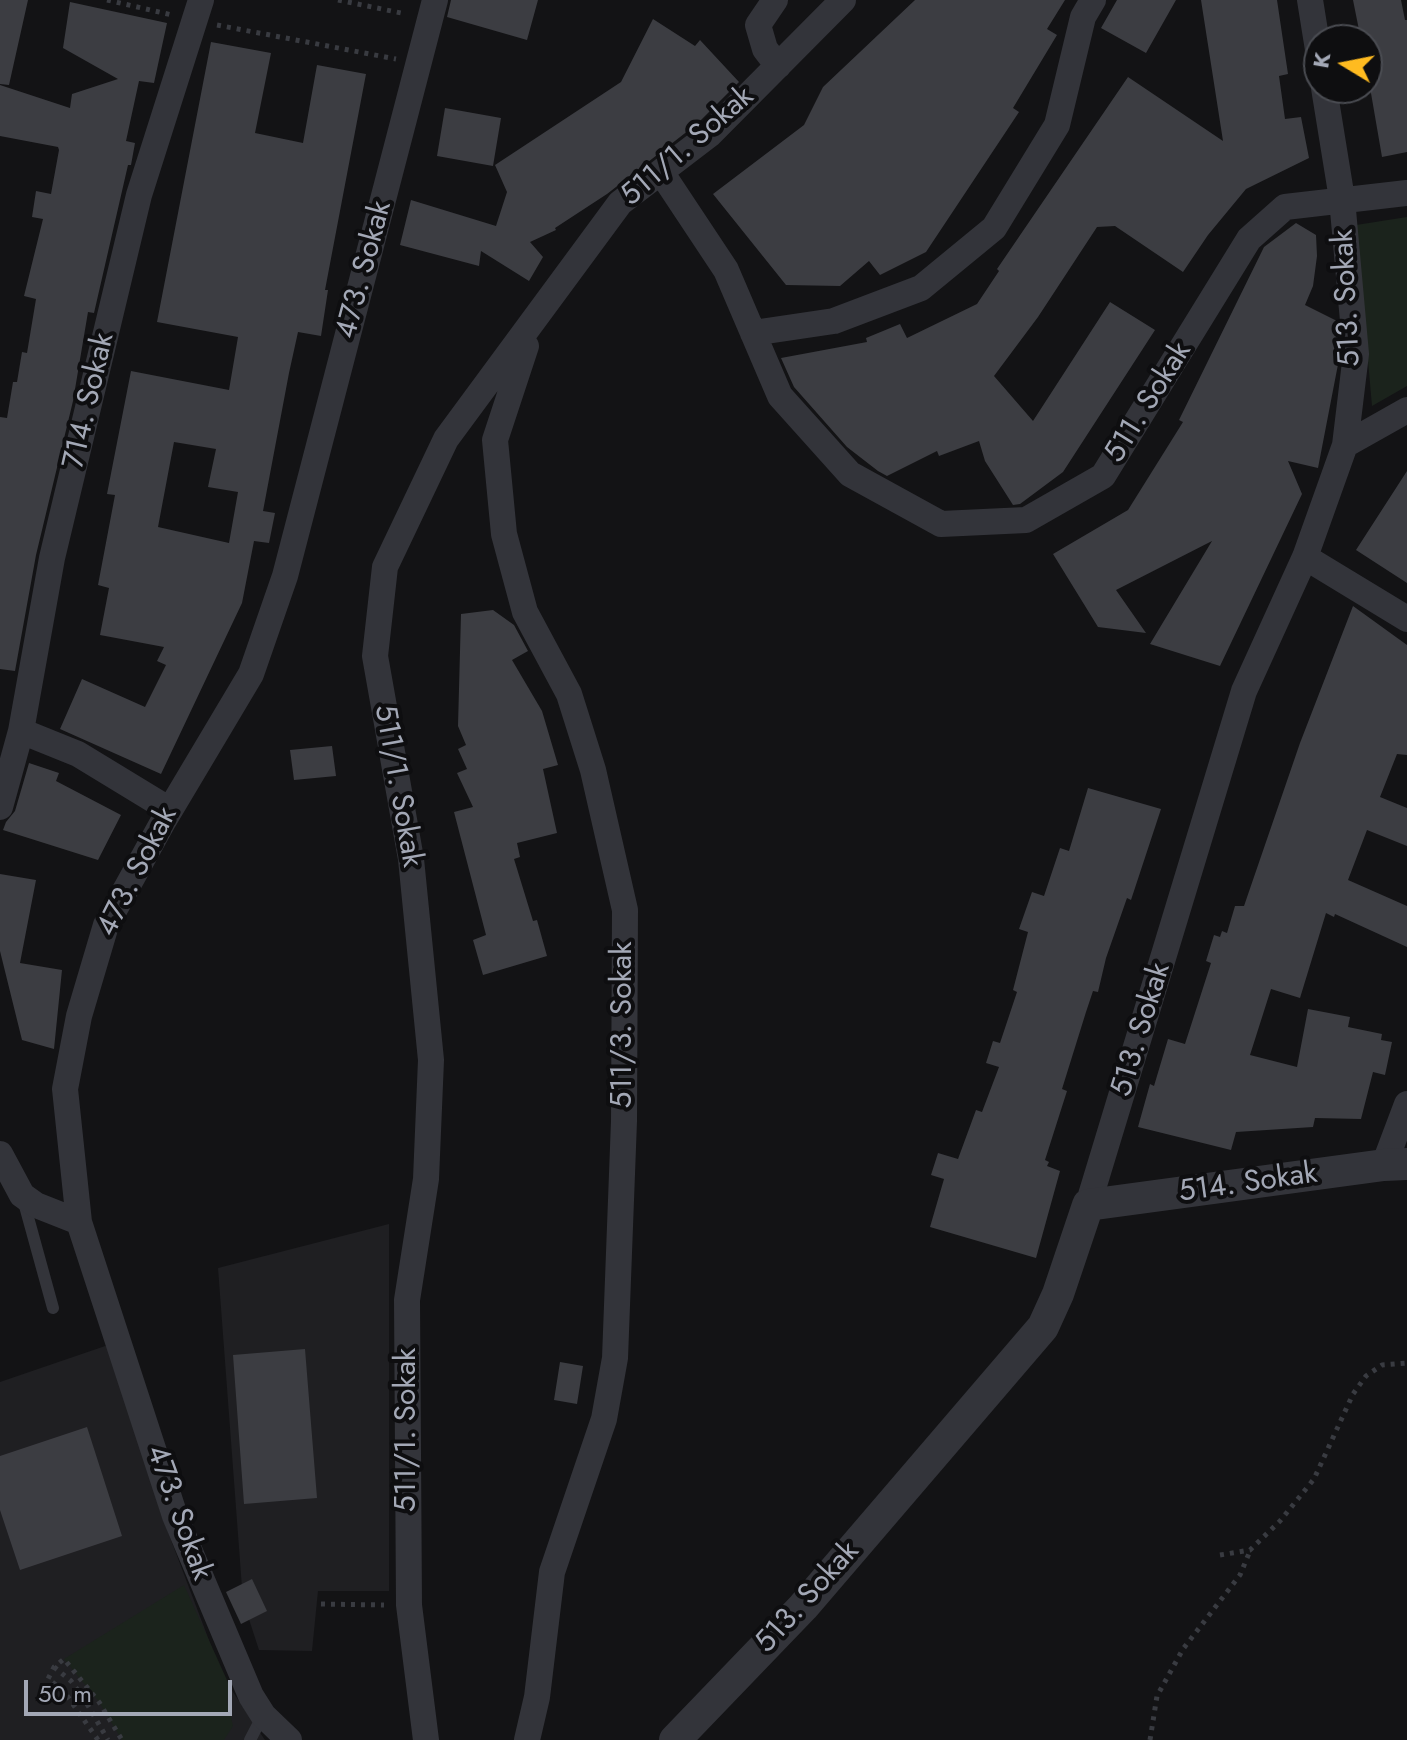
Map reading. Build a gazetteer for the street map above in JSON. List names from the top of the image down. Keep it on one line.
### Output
{"streets":{"street":["511/1. Sokak","473. Sokak","513. Sokak","714. Sokak","511. Sokak","511/3. Sokak","514. Sokak"]},"crossings":[["511/1. Sokak","511. Sokak"],["511/1. Sokak","511/3. Sokak"],["513. Sokak","511. Sokak"],["513. Sokak","514. Sokak"]],"scale_bar":"50 m","north":"left"}
